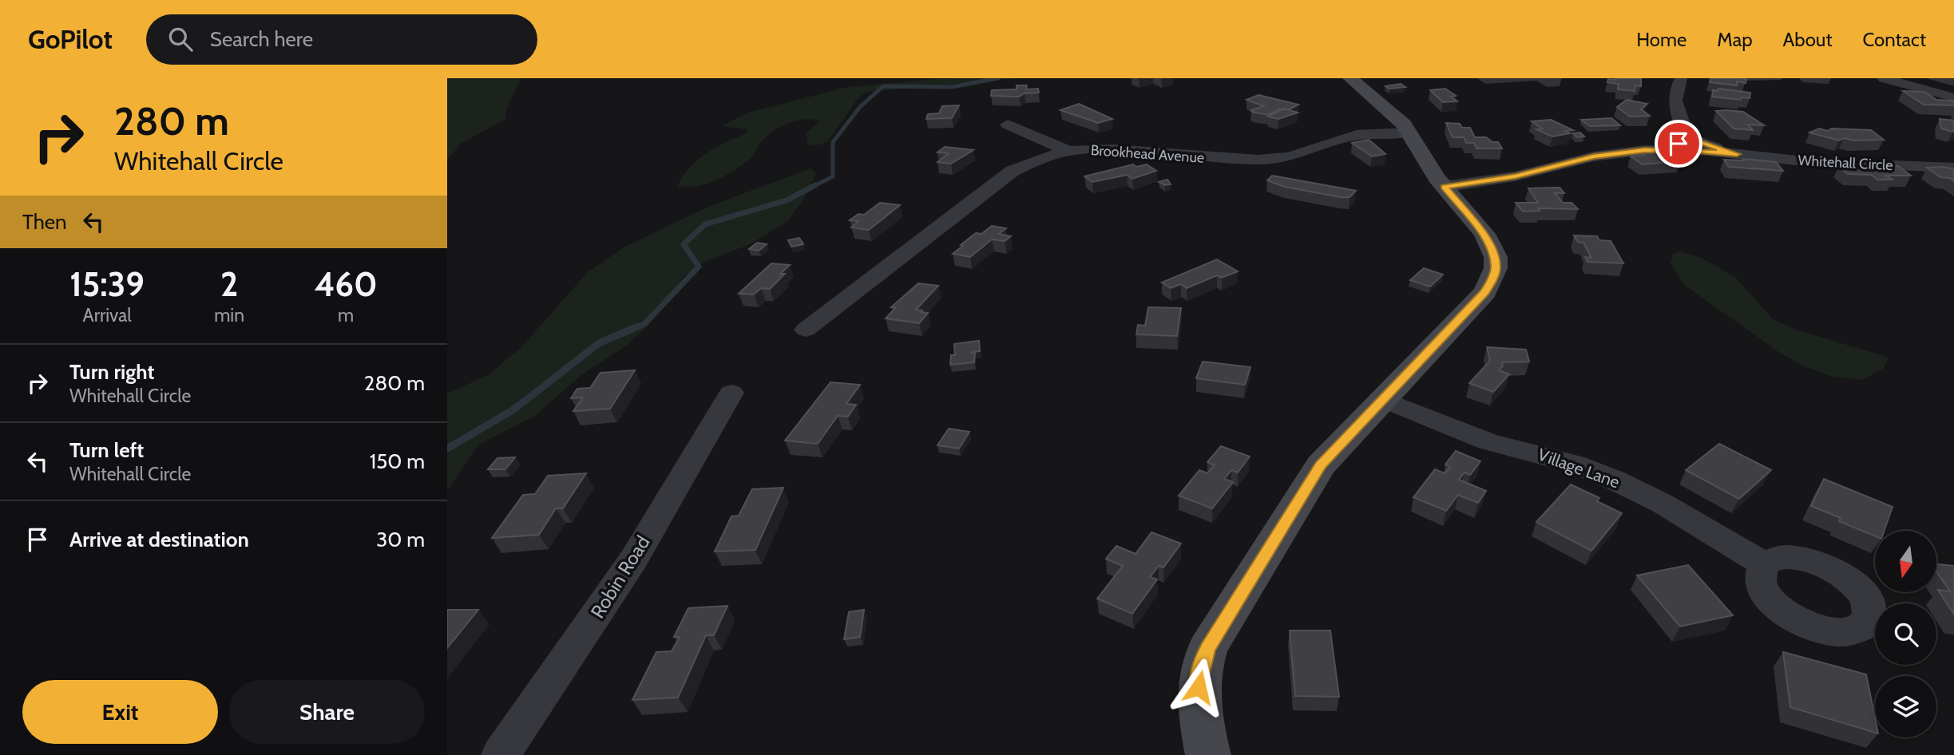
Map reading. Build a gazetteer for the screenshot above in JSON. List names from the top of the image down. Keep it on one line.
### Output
{"streets":{"street":["Brookhead Avenue","Whitehall Circle","Village Lane","Robin Road"]},"north":"bottom","page":{"header":"GoPilot","search":"Search here","nav":["Home","Map","About","Contact"],"turn":["280 m","Whitehall Circle"],"then":"Then","eta":["15:39","Arrival","2","min","460","m"],"list":[{"name":"Turn right","note":"Whitehall Circle","value":"280 m"},{"name":"Turn left","note":"Whitehall Circle","value":"150 m"},{"name":"Arrive at destination","value":"30 m"}],"buttons":["Exit","Share"]}}
